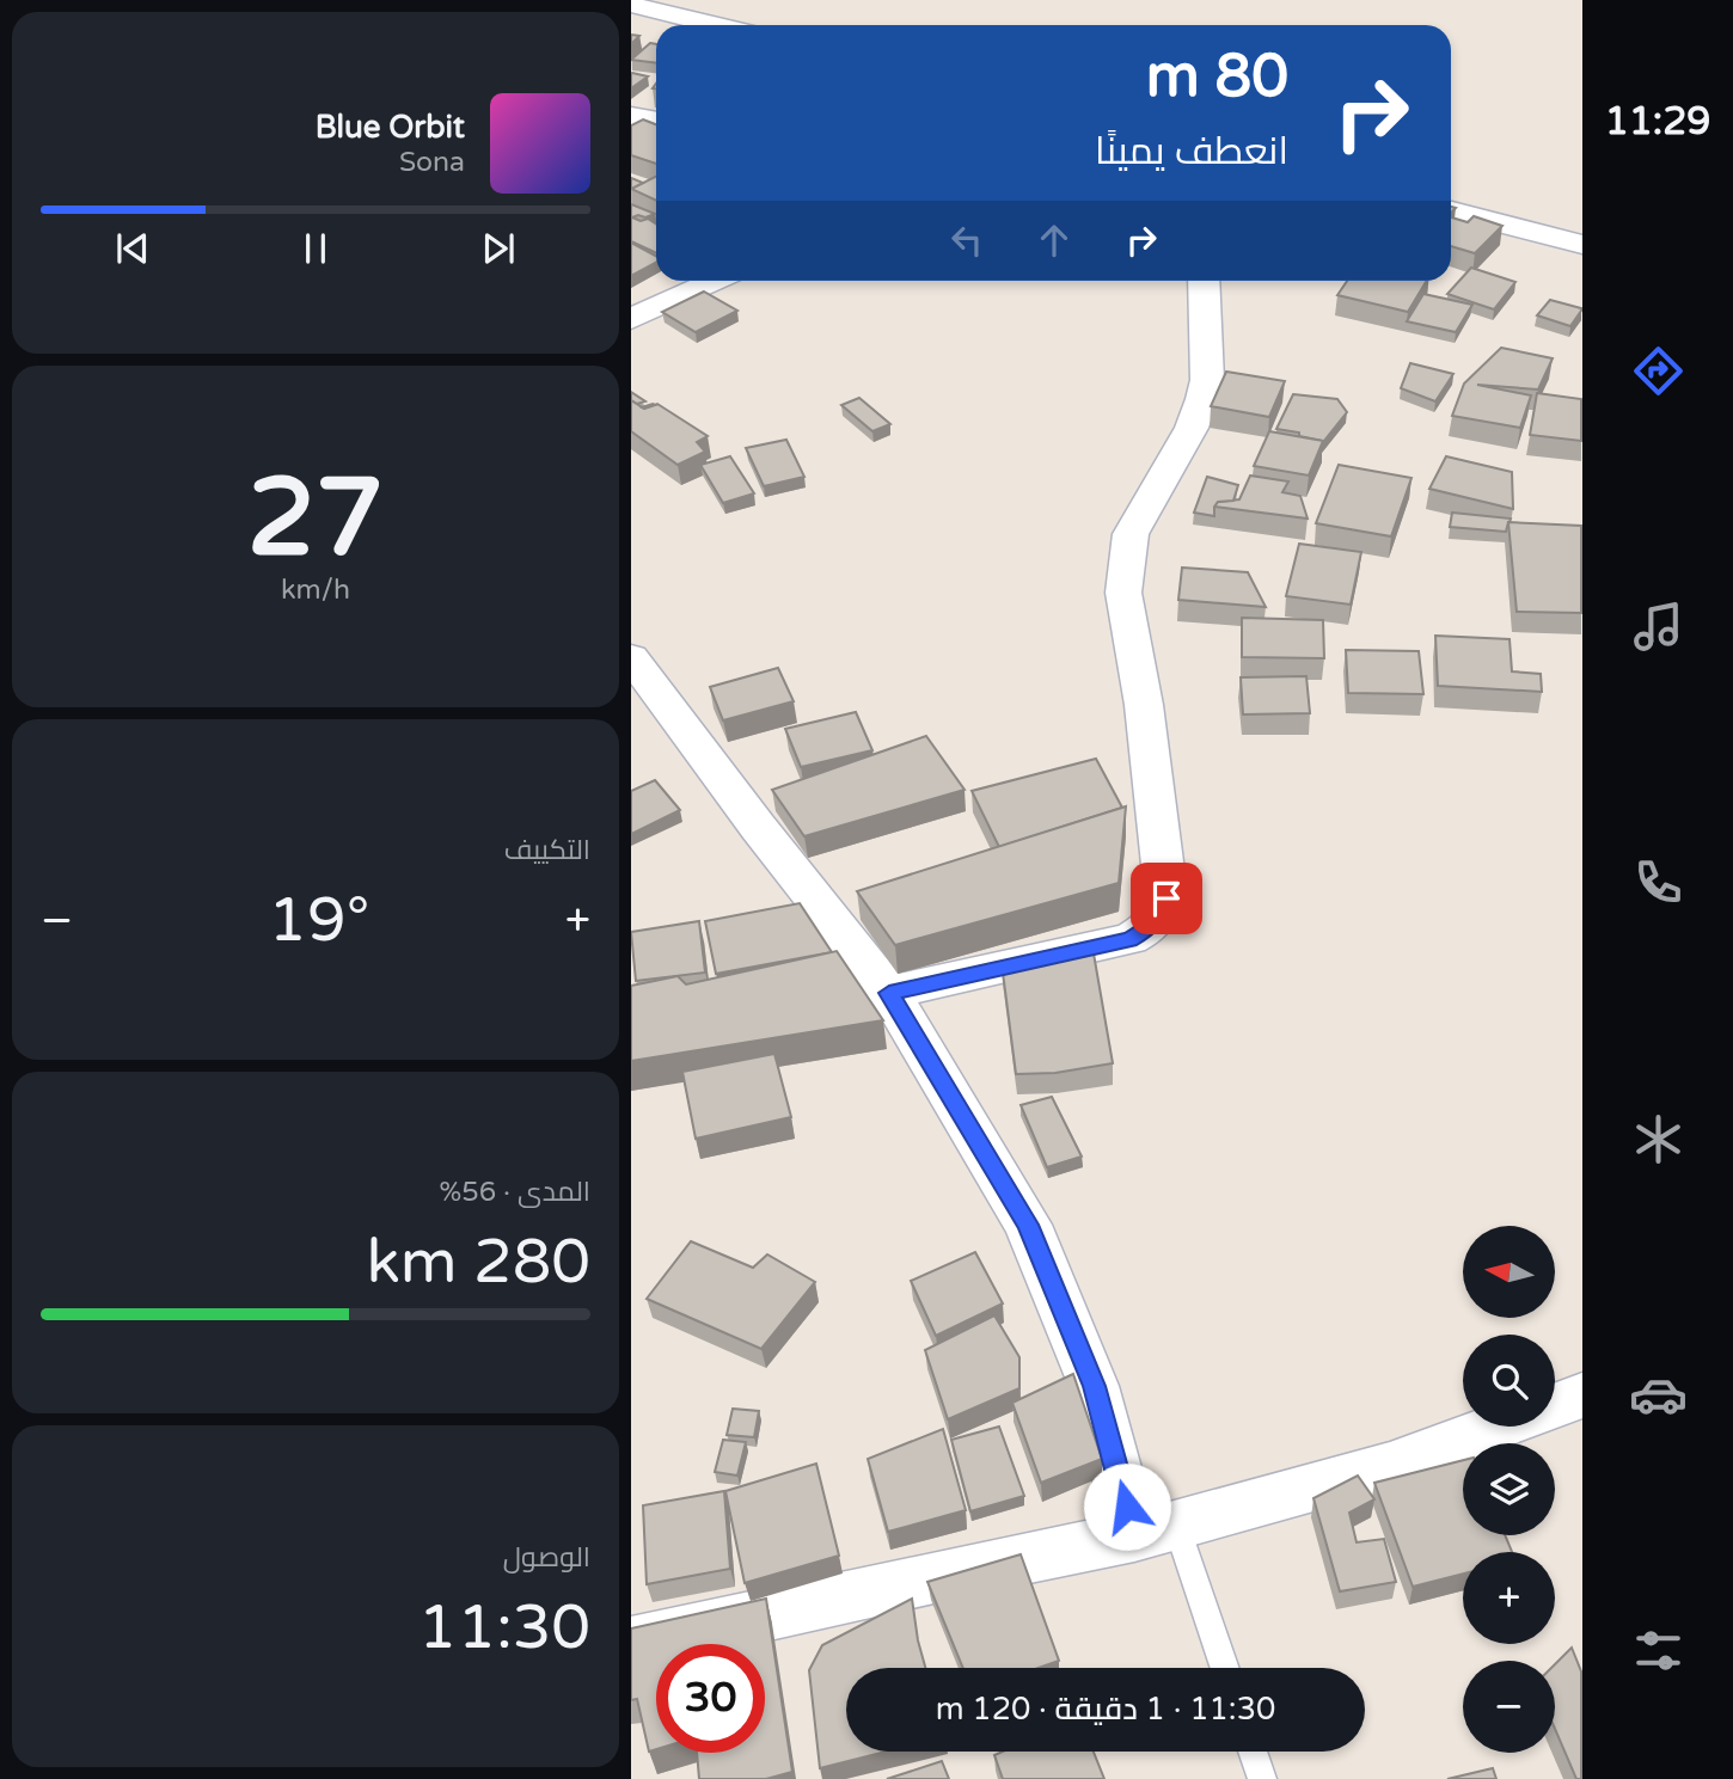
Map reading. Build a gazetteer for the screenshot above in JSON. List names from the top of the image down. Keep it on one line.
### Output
{"north":"left","page":{"tabs":"11:29","turn":["80 m","انعطف يمينًا"],"song":["Blue Orbit","Sona"],"tile":[["27","km/h"],"التكييف",["المدى · 56%","280 km"],["الوصول","11:30"]],"heat":["−","19°","+"],"map_buttons":["+","−"],"limit":"30","trip":"11:30 · 1 دقيقة · 120 m"}}
